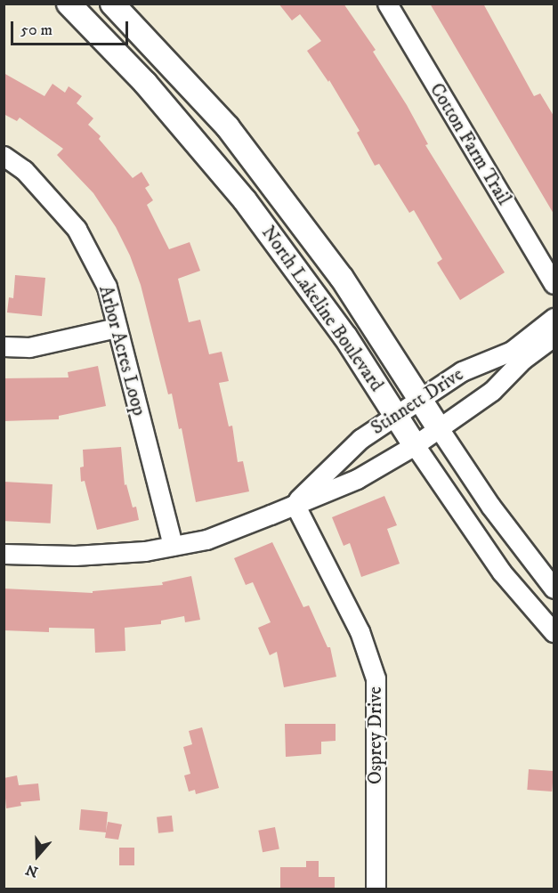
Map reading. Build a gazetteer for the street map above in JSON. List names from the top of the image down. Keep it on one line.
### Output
{"streets":{"main road":["North Lakeline Boulevard"],"street":["Cotton Farm Trail","Arbor Acres Loop","Stinnett Drive","Osprey Drive"]},"crossings":[["North Lakeline Boulevard","Stinnett Drive"],["Arbor Acres Loop","Stinnett Drive"],["Stinnett Drive","Osprey Drive"]],"scale_bar":"50 m","north":"bottom"}
